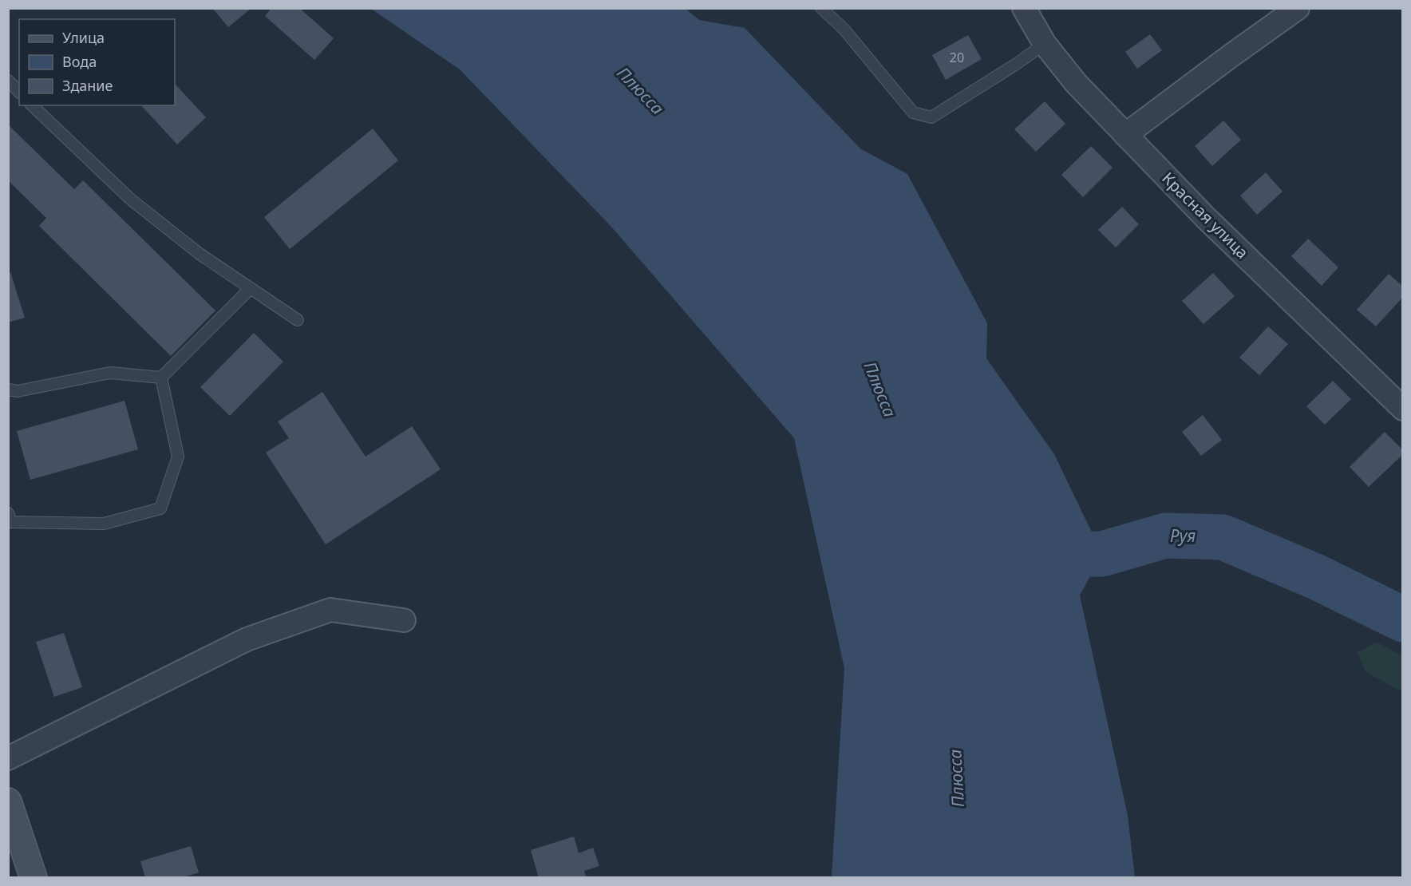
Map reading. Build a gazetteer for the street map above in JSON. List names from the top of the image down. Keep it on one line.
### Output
{"streets":{"street":["Красная улица"]},"water":["Плюсса","Руя"],"house_numbers":["20"],"legend":["Улица","Вода","Здание"]}
